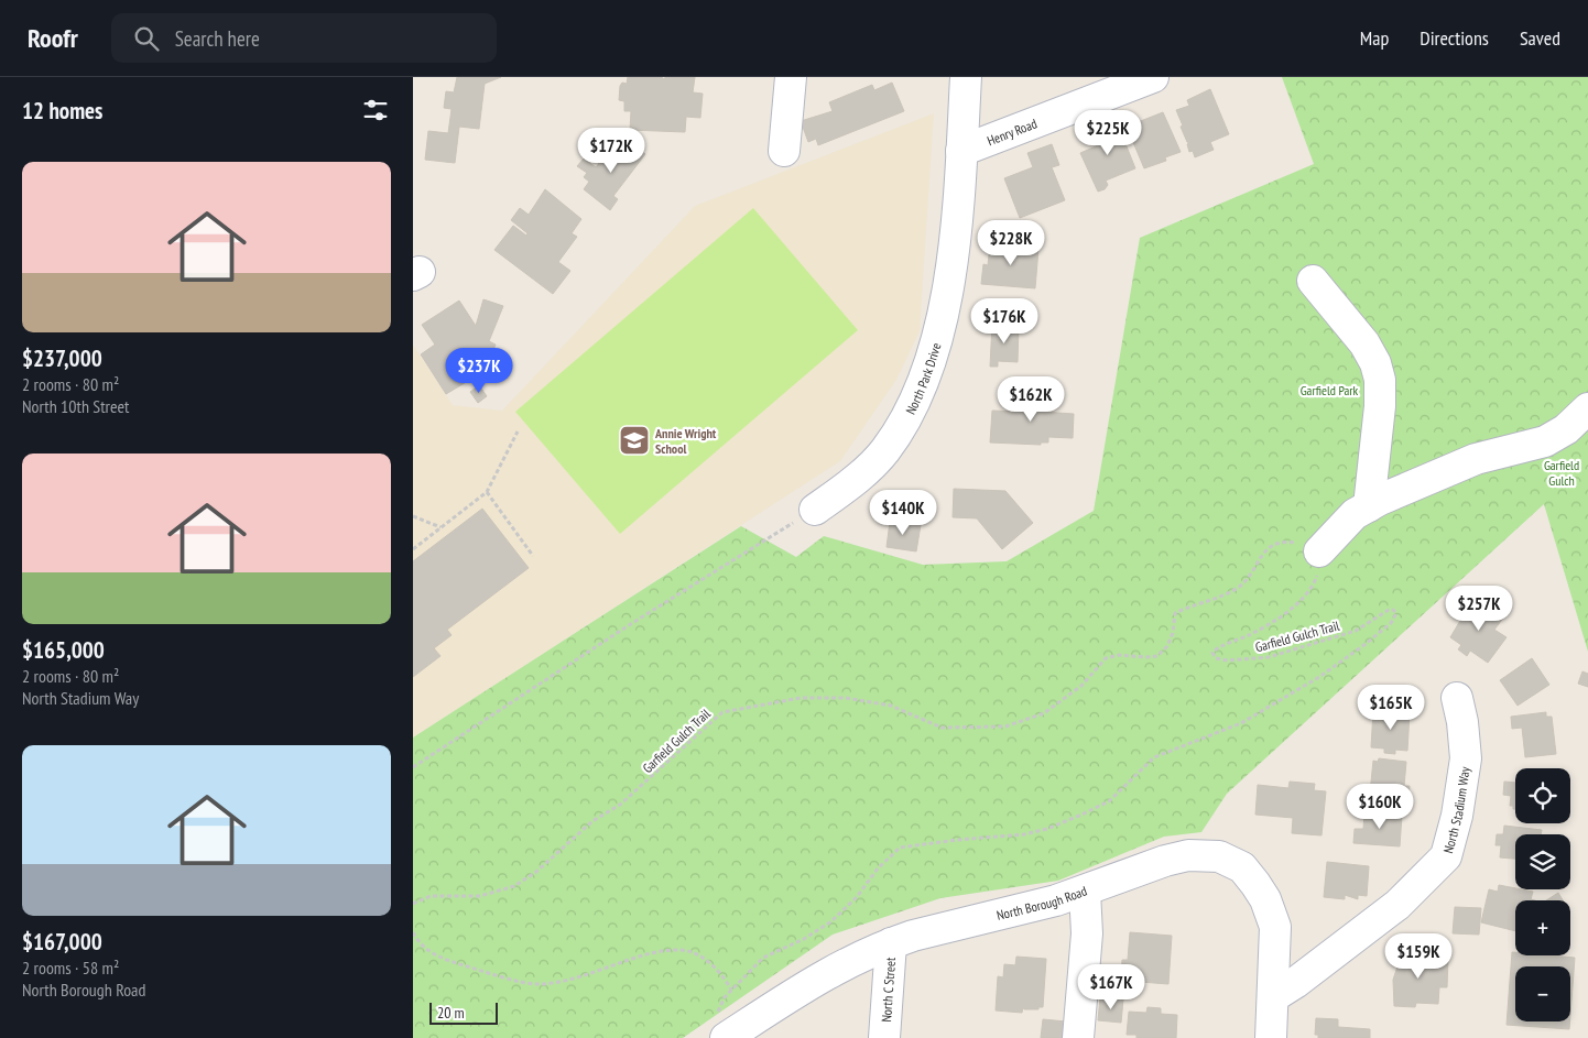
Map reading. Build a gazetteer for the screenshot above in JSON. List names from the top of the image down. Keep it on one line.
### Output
{"streets":{"street":["Henry Road","North Park Drive","North Stadium Way","North Borough Road","North C Street"],"path":["Garfield Gulch Trail"]},"crossings":[["Henry Road","North Park Drive"],["North Stadium Way","North Borough Road"],["North Borough Road","North C Street"]],"parks":["Garfield Park","Garfield Gulch"],"places":{"school or university":["Annie Wright School"]},"scale_bar":"20 m","page":{"header":"Roofr","search":"Search here","nav":["Map","Directions","Saved"],"heading":"12 homes","price":["$225K","$172K","$228K","$176K","$237K","$162K","$140K","$257K","$165K","$160K","$159K","$167K"],"list":[{"name":"$237,000","note":"2 rooms · 80 m² · North 10th Street"},{"name":"$165,000","note":"2 rooms · 80 m² · North Stadium Way"},{"name":"$167,000","note":"2 rooms · 58 m² · North Borough Road"}],"map_buttons":["+","−"],"scale":"20 m"}}
